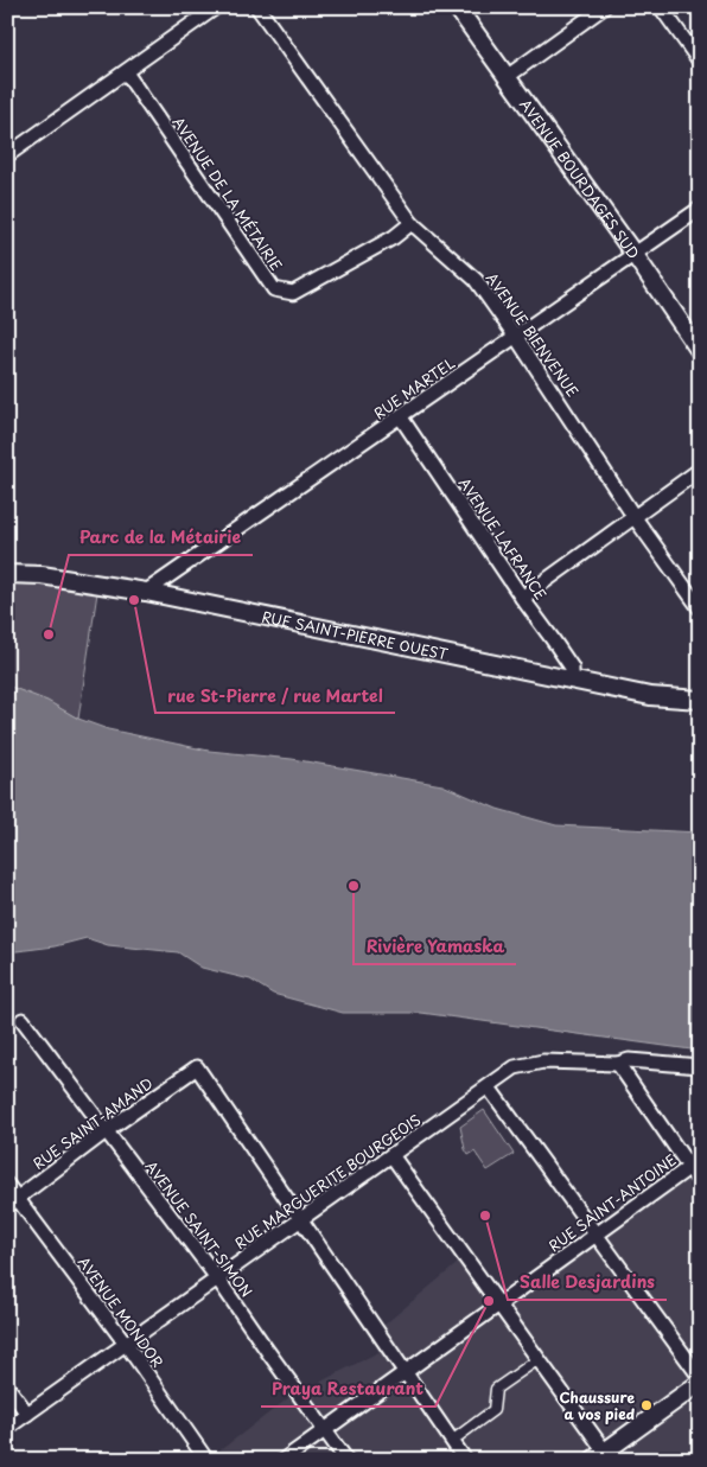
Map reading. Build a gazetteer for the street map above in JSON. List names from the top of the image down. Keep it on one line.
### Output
{"streets":{"street":["AVENUE BOURDAGES SUD","AVENUE DE LA MÉTAIRIE","AVENUE BIENVENUE","RUE MARTEL","AVENUE LAFRANCE","RUE SAINT-PIERRE OUEST","RUE SAINT-AMAND","RUE MARGUERITE BOURGEOIS","RUE SAINT-ANTOINE","AVENUE SAINT-SIMON","AVENUE MONDOR"]},"crossings":[["AVENUE BOURDAGES SUD","RUE MARTEL"],["AVENUE DE LA MÉTAIRIE","AVENUE BIENVENUE"],["AVENUE BIENVENUE","RUE MARTEL"],["RUE MARTEL","AVENUE LAFRANCE"],["RUE MARTEL","RUE SAINT-PIERRE OUEST"],["AVENUE LAFRANCE","RUE SAINT-PIERRE OUEST"],["RUE SAINT-AMAND","RUE MARGUERITE BOURGEOIS"],["RUE SAINT-AMAND","AVENUE SAINT-SIMON"],["RUE SAINT-AMAND","AVENUE MONDOR"],["RUE MARGUERITE BOURGEOIS","AVENUE SAINT-SIMON"],["RUE MARGUERITE BOURGEOIS","AVENUE MONDOR"],["RUE SAINT-ANTOINE","AVENUE SAINT-SIMON"]],"places":["rue St-Pierre / rue Martel","Parc de la Métairie","Rivière Yamaska","Salle Desjardins","Praya Restaurant","Chaussure a vos pied"]}
